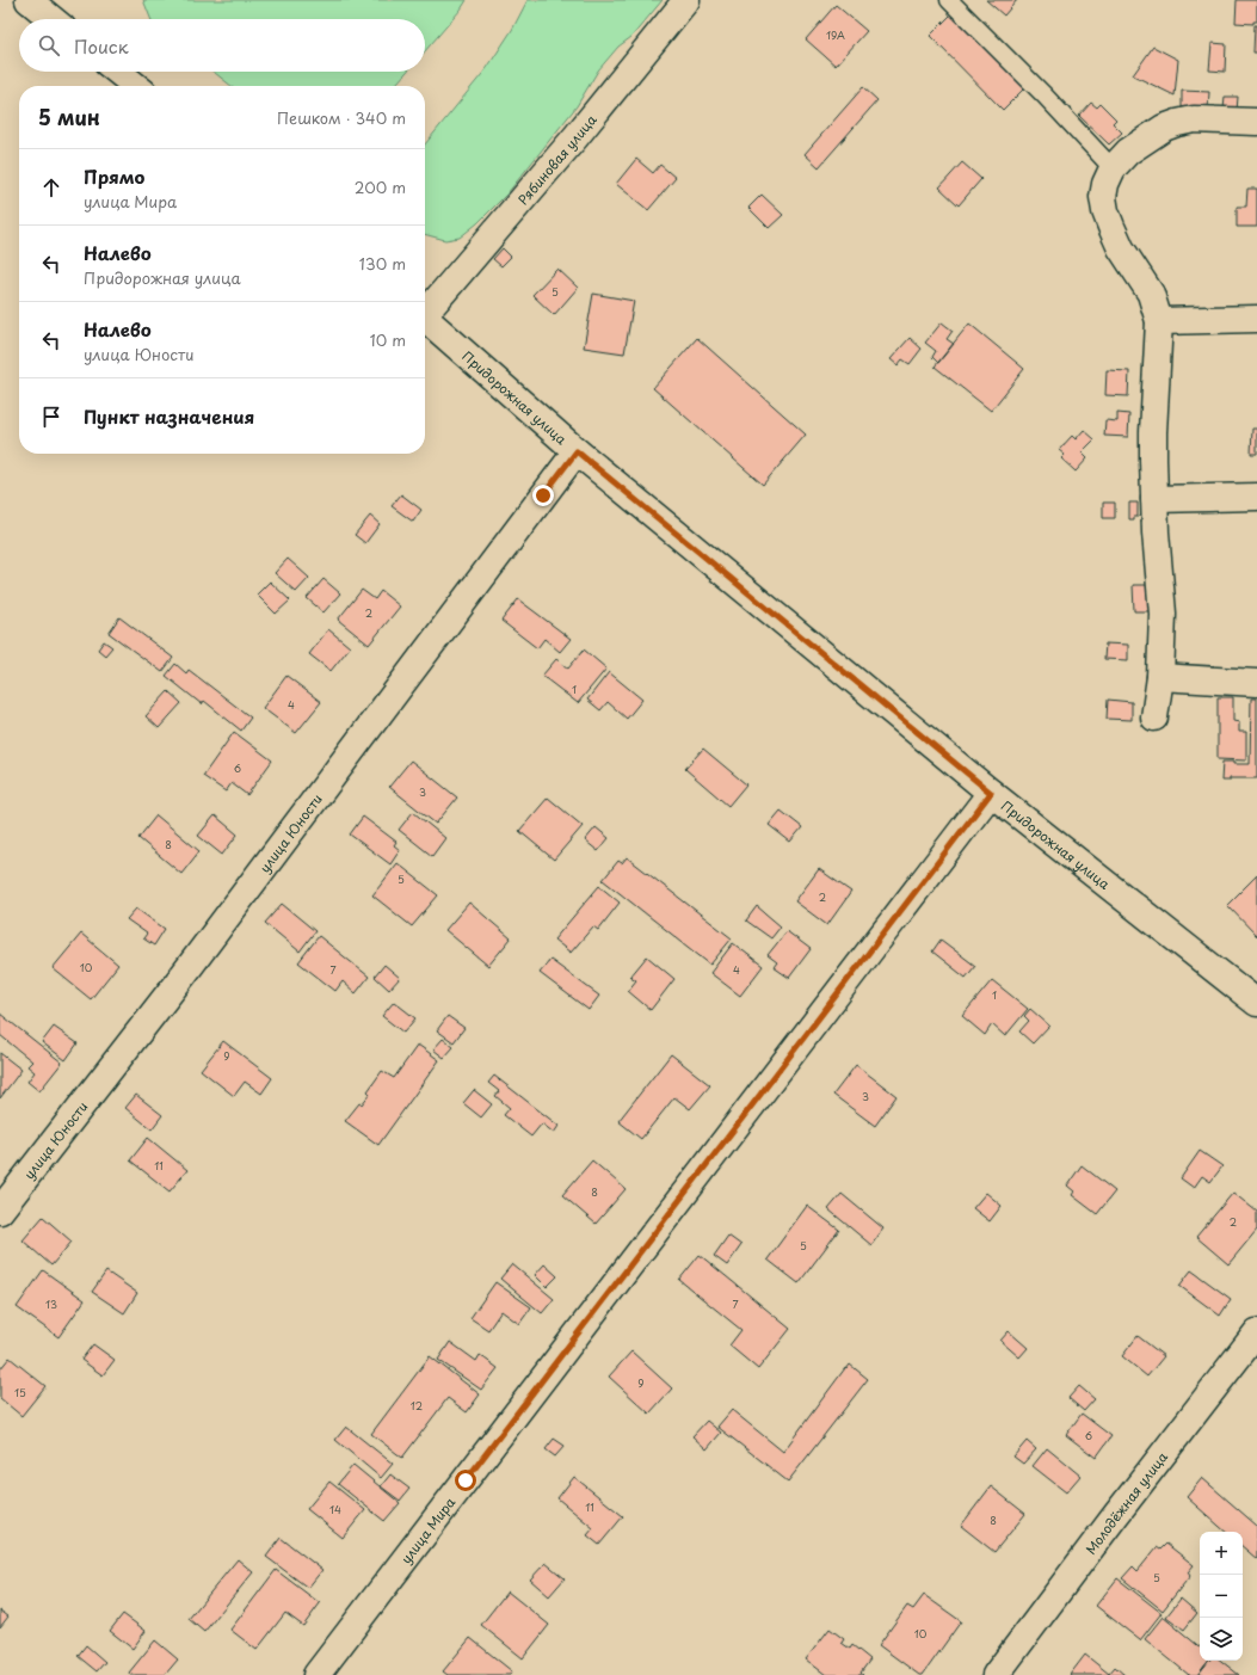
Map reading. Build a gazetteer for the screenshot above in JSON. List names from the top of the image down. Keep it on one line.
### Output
{"streets":{"street":["Рябиновая улица","Придорожная улица","улица Юности","Молодёжная улица","улица Мира"]},"crossings":[["Придорожная улица","улица Юности"],["Придорожная улица","улица Мира"]],"house_numbers":["19А","5","2","1","4","6","3","8","5","2","10","7","4","1","9","3","11","8","2","5","13","7","9","15","12","6","11","14","8","5","10"],"page":{"search":"Поиск","heading":["5 мин","Пешком · 340 m"],"list":[["Прямо","улица Мира","200 m"],["Налево","Придорожная улица","130 m"],["Налево","улица Юности","10 m"],"Пункт назначения"],"map_buttons":["+","−"]}}
